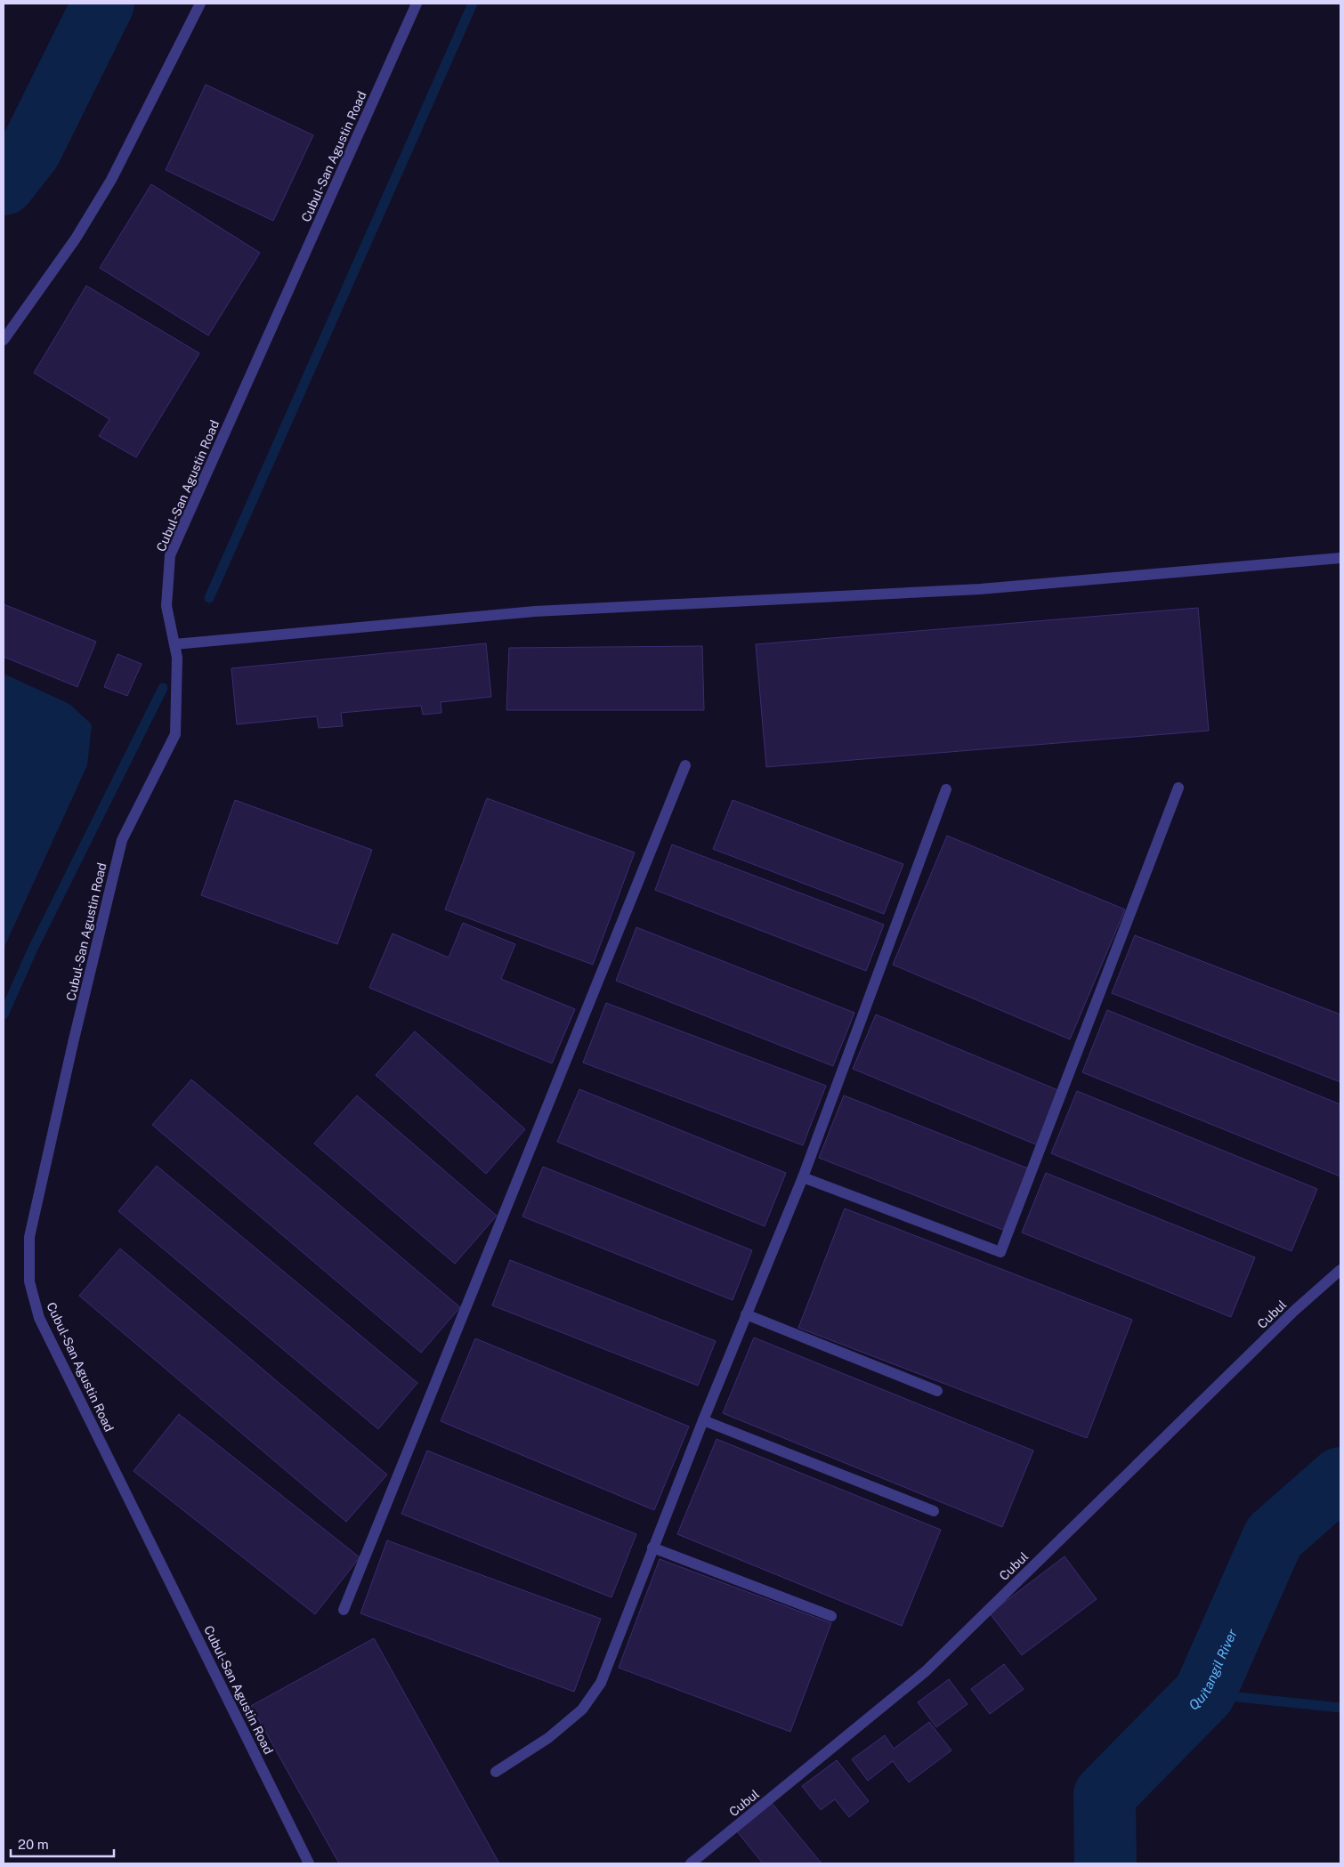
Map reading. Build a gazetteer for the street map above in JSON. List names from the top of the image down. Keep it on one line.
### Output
{"streets":{"street":["Cubul-San Agustin Road","Cubul"]},"water":["Quitangil River"],"scale_bar":"20 m"}
